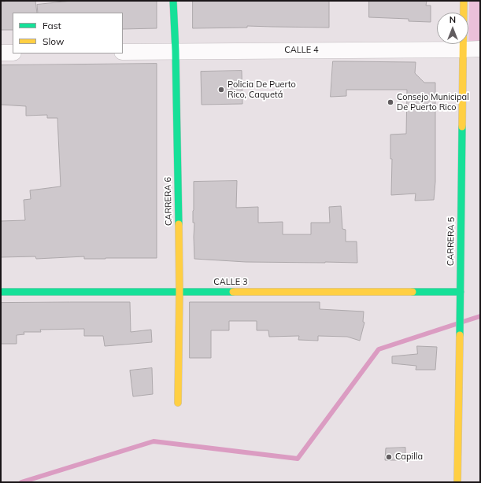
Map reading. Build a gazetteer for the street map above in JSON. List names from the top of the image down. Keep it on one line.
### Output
{"streets":{"street":["CALLE 4","CARRERA 6","CARRERA 5","CALLE 3"]},"crossings":[["CALLE 4","CARRERA 6"],["CALLE 4","CARRERA 5"],["CARRERA 6","CALLE 3"],["CARRERA 5","CALLE 3"]],"places":["Policia De Puerto Rico, Caquetá","Consejo Municipal De Puerto Rico","Capilla"],"legend":["Fast","Slow"],"north":"top"}
